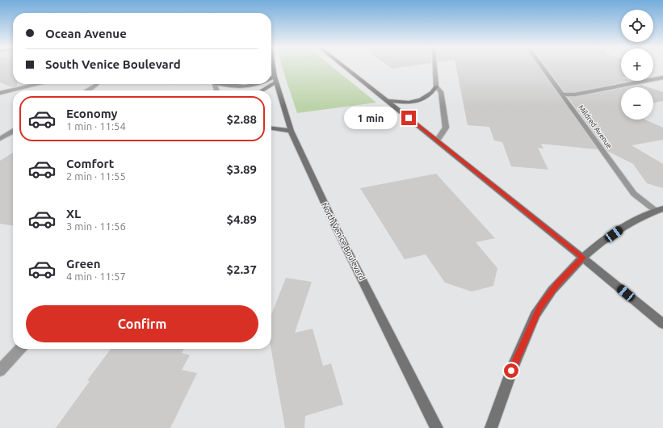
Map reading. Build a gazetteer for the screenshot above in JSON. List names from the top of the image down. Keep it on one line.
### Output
{"streets":{"main road":["North Venice Boulevard"],"street":["Mildred Avenue"]},"page":{"map_buttons":["+","−"],"banner":["Ocean Avenue","South Venice Boulevard"],"list":[{"name":"Economy","note":"1 min · 11:54","value":"$2.88"},{"name":"Comfort","note":"2 min · 11:55","value":"$3.89"},{"name":"XL","note":"3 min · 11:56","value":"$4.89"},{"name":"Green","note":"4 min · 11:57","value":"$2.37"}],"bubble":"1 min","buttons":"Confirm"}}
